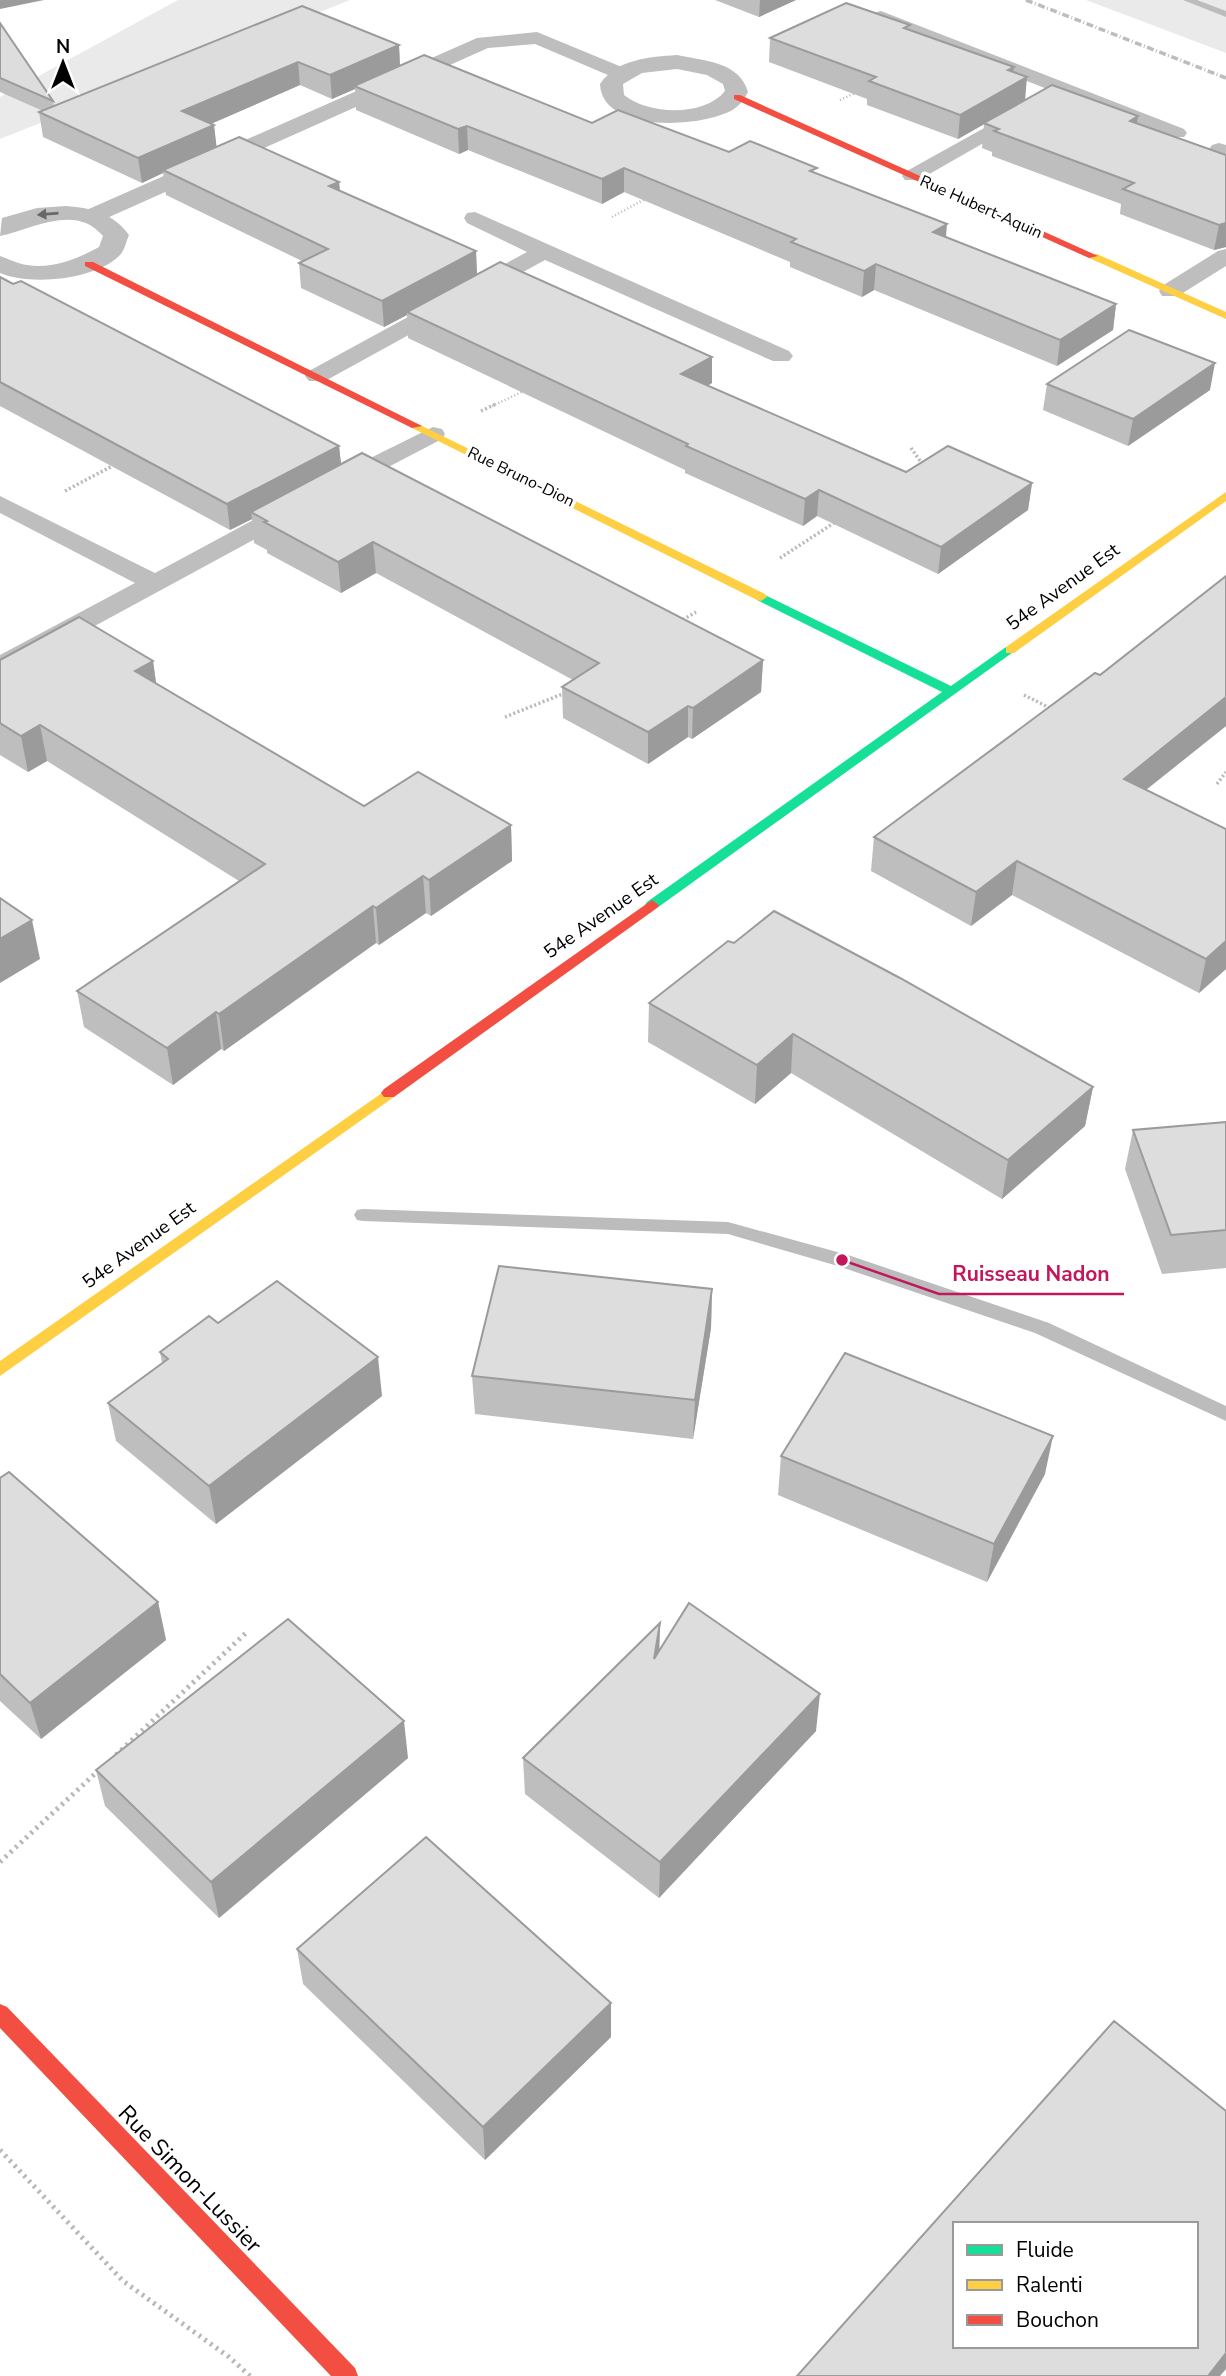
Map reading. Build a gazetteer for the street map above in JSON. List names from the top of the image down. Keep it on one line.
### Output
{"streets":{"street":["Rue Hubert-Aquin","Rue Bruno-Dion","54e Avenue Est","Rue Simon-Lussier"]},"crossings":[["Rue Bruno-Dion","54e Avenue Est"]],"places":["Ruisseau Nadon"],"legend":["Fluide","Ralenti","Bouchon"],"north":"top"}
